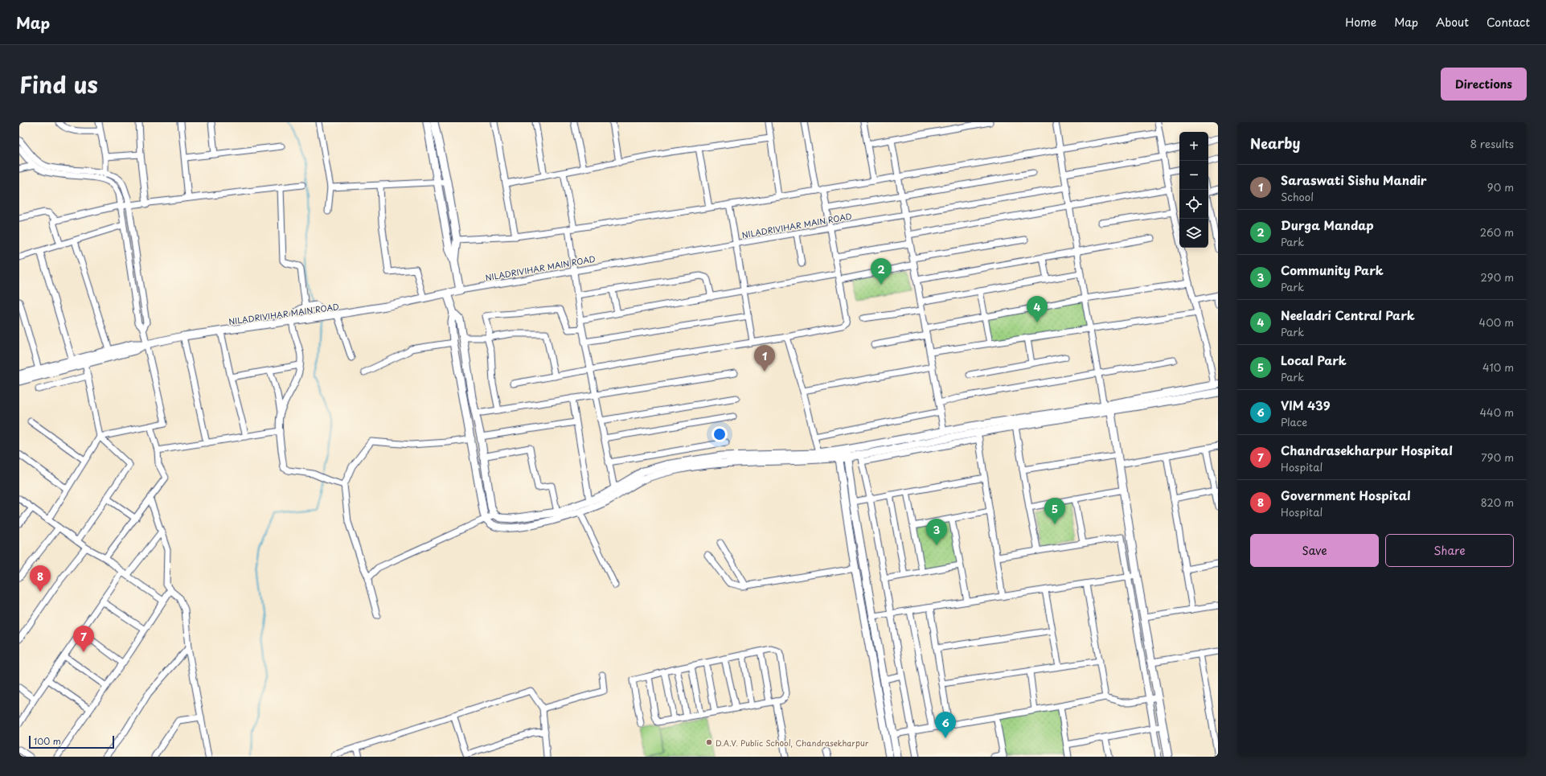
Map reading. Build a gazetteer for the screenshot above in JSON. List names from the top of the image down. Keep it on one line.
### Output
{"streets":{"street":["NILADRIVIHAR MAIN ROAD"]},"places":["D.A.V. Public School, Chandrasekharpur"],"scale_bar":"100 m","page":{"header":"Map","nav":["Home","Map","About","Contact"],"title":"Find us","buttons":["Directions",["Save","Share"]],"heading":["Nearby","8 results"],"map_buttons":["+","−"],"list":[{"mark":"1","name":"Saraswati Sishu Mandir","note":"School","value":"90 m"},{"mark":"2","name":"Durga Mandap","note":"Park","value":"260 m"},{"mark":"3","name":"Community Park","note":"Park","value":"290 m"},{"mark":"4","name":"Neeladri Central Park","note":"Park","value":"400 m"},{"mark":"5","name":"Local Park","note":"Park","value":"410 m"},{"mark":"6","name":"VIM 439","note":"Place","value":"440 m"},{"mark":"7","name":"Chandrasekharpur Hospital","note":"Hospital","value":"790 m"},{"mark":"8","name":"Government Hospital","note":"Hospital","value":"820 m"}],"pins":["2","4","1","5","3","8","7","6"],"scale":"100 m"}}
